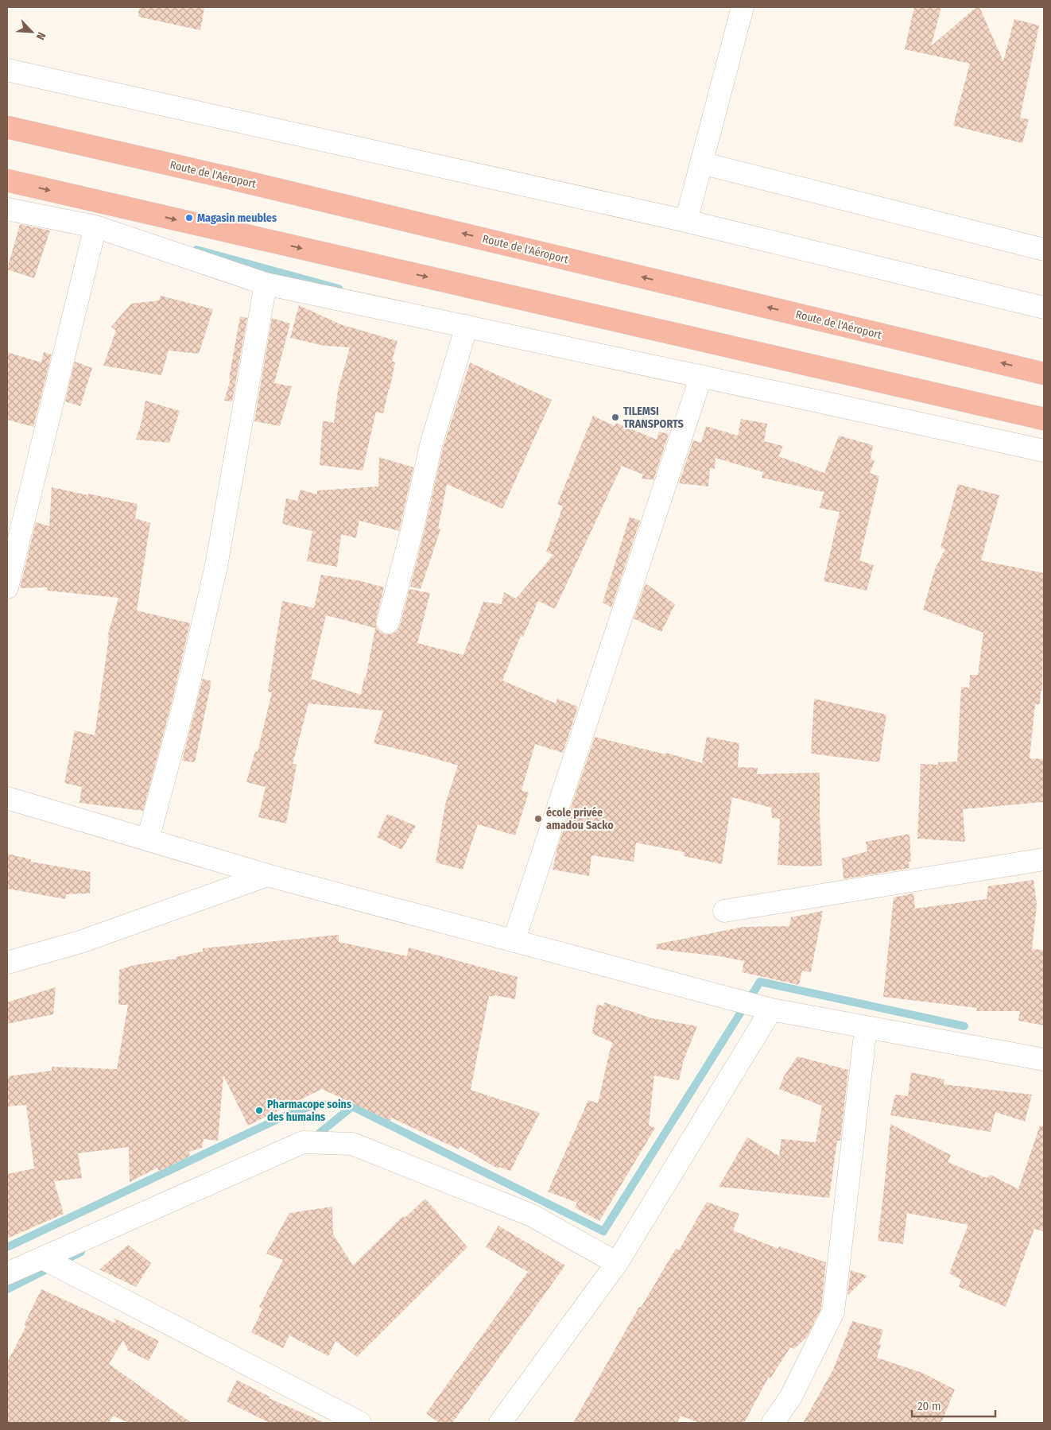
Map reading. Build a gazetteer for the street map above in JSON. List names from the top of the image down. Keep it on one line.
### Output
{"streets":{"highway":["Route de l'Aéroport"]},"places":["Magasin meubles","TILEMSI TRANSPORTS","école privée amadou Sacko","Pharmacope soins des humains"],"scale_bar":"20 m","north":"bottom right"}
